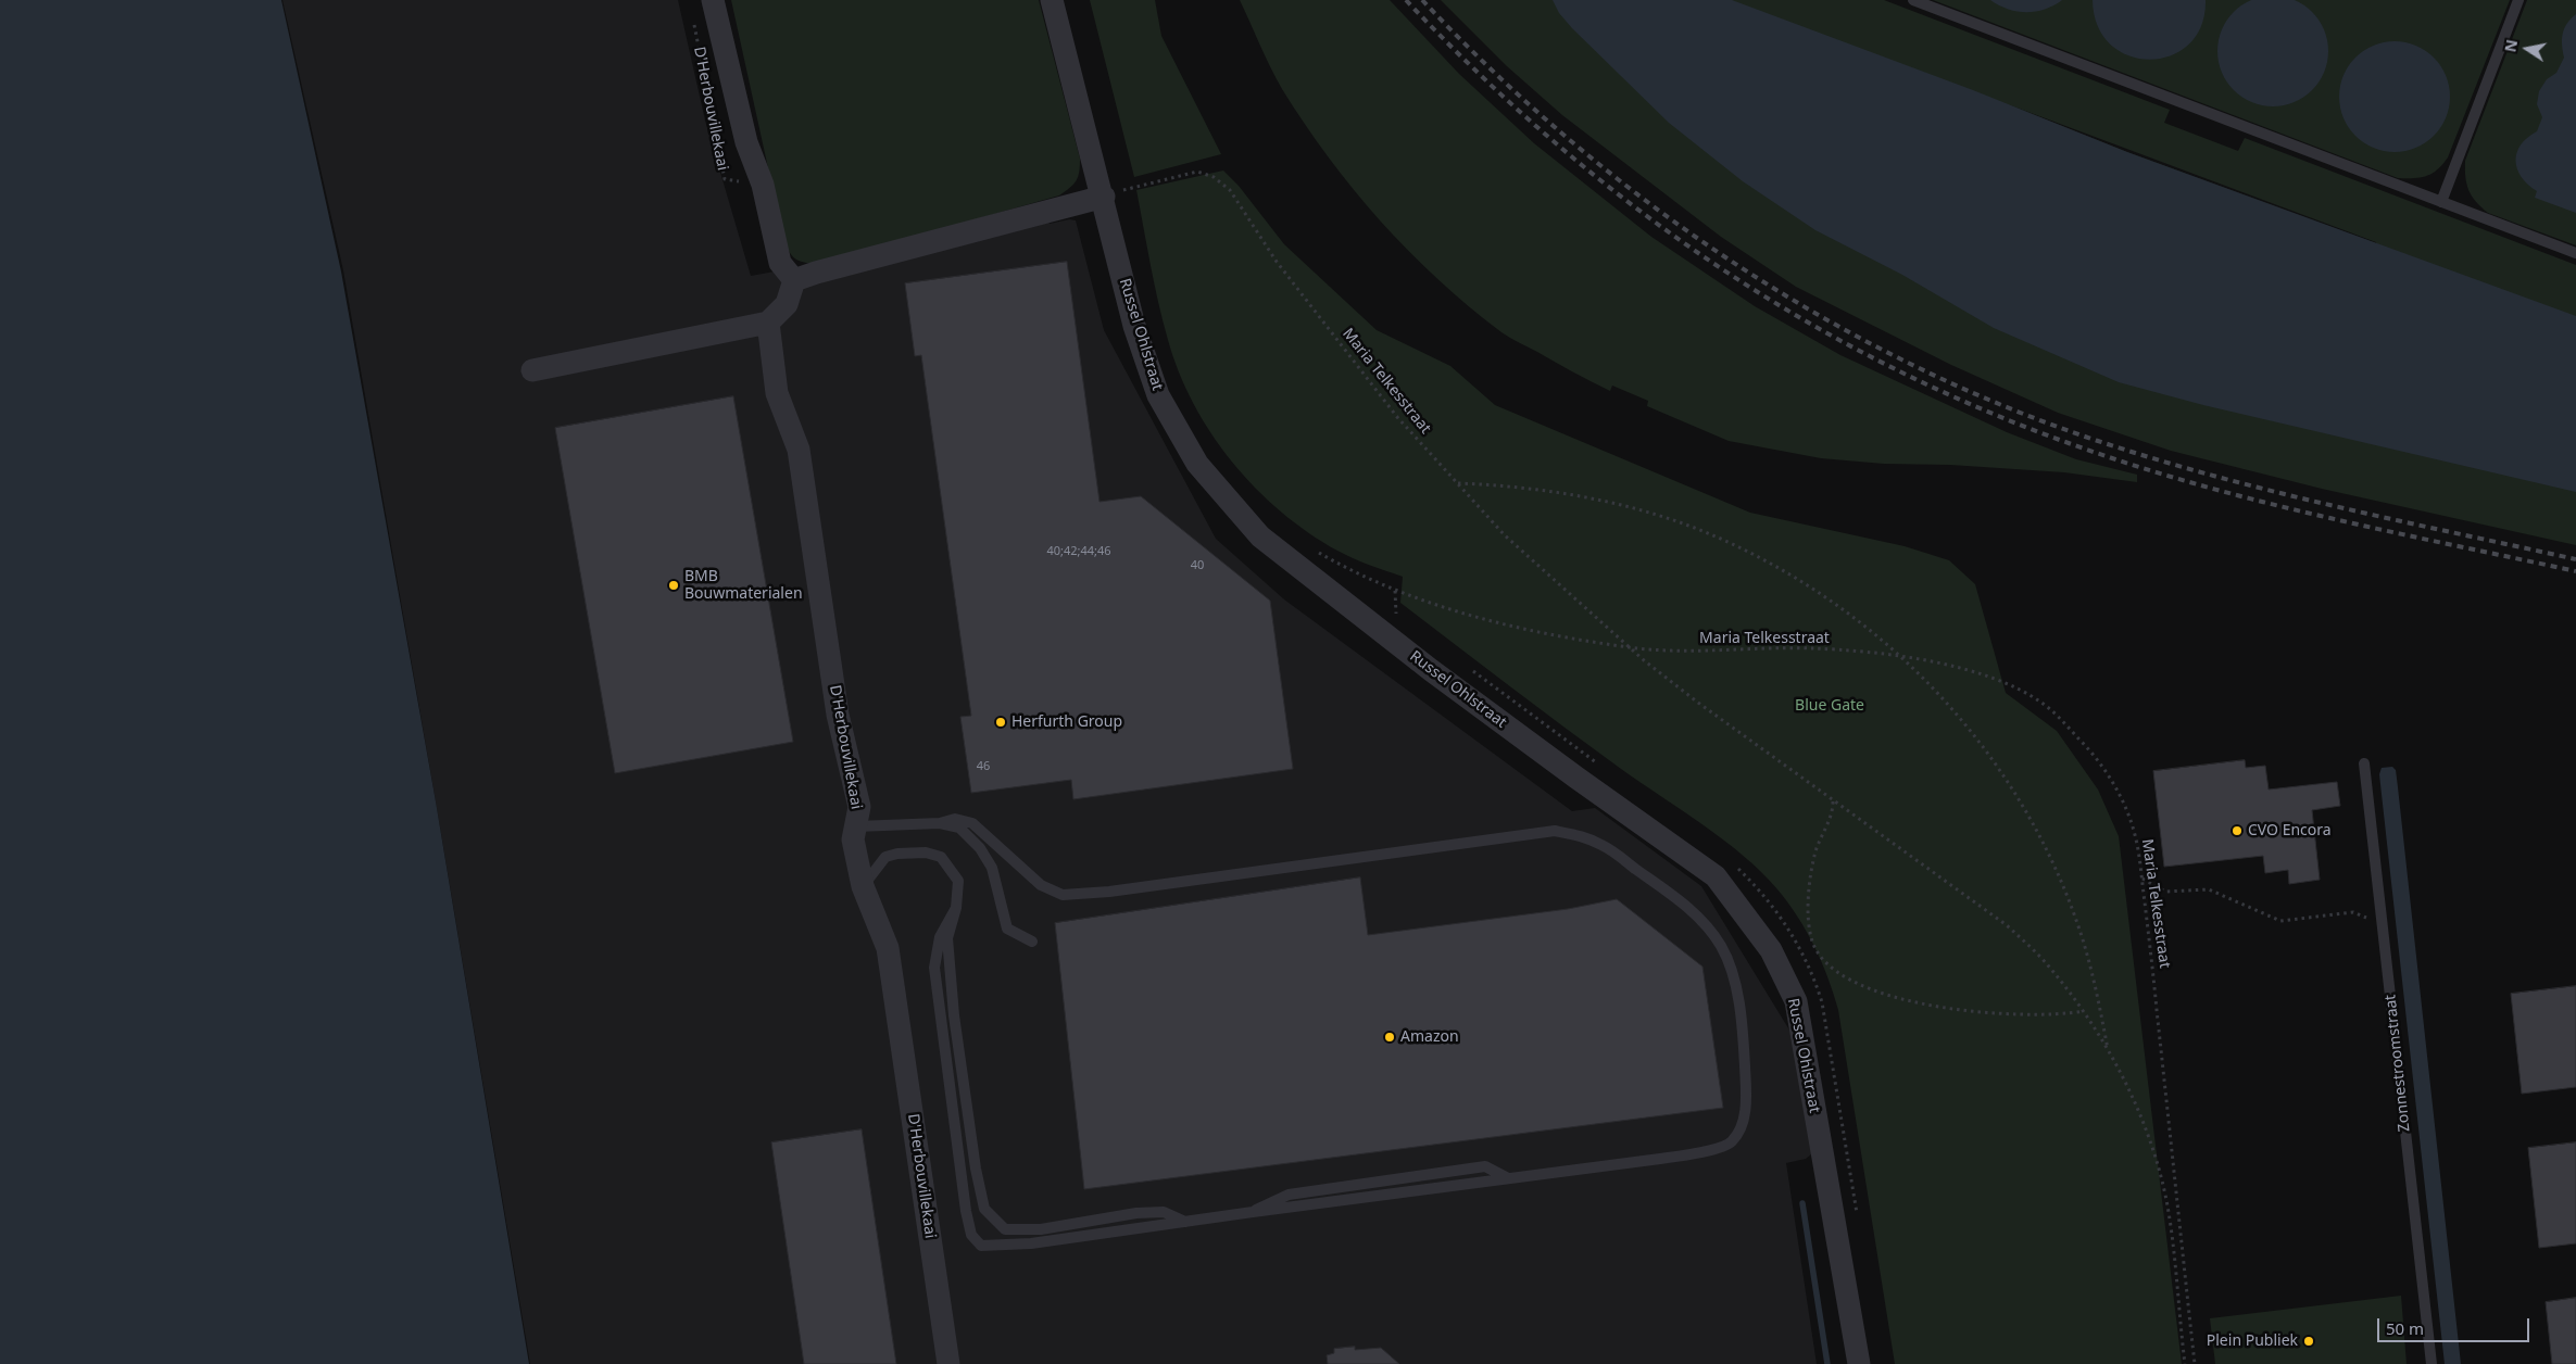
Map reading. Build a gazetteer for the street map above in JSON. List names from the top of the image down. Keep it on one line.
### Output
{"streets":{"street":["D'Herbouvillekaai","Russel Ohlstraat"],"lane":["Zonnestroomstraat"],"path":["Maria Telkesstraat"]},"crossings":[["Russel Ohlstraat","Maria Telkesstraat"]],"parks":["Blue Gate"],"places":["BMB Bouwmaterialen","Herfurth Group","CVO Encora","Amazon","Plein Publiek"],"house_numbers":["40;42;44;46","40","46"],"scale_bar":"50 m","north":"left"}
